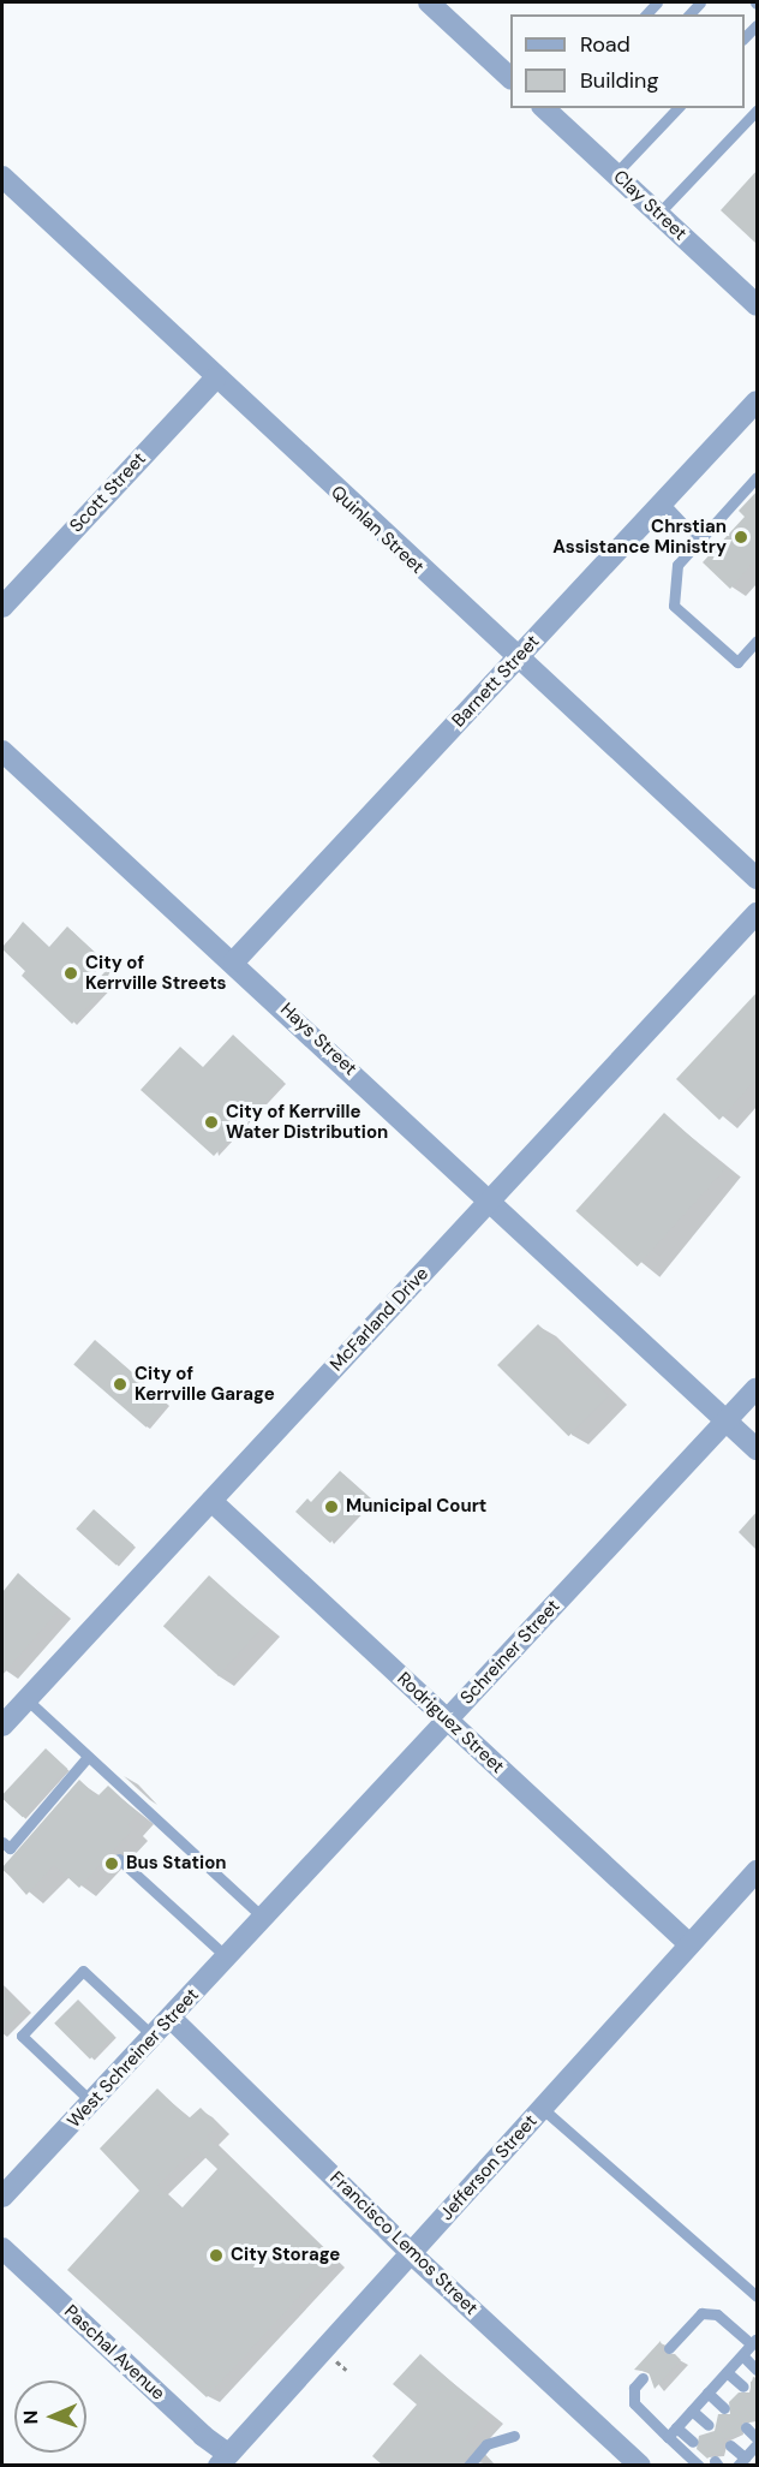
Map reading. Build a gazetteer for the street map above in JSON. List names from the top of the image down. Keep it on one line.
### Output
{"streets":{"street":["Clay Street","Scott Street","Quinlan Street","Barnett Street","Hays Street","McFarland Drive","Schreiner Street","Rodriguez Street","West Schreiner Street","Jefferson Street","Francisco Lemos Street","Paschal Avenue"]},"crossings":[["Scott Street","Quinlan Street"],["Quinlan Street","Barnett Street"],["Barnett Street","Hays Street"],["Hays Street","McFarland Drive"],["Hays Street","Schreiner Street"],["McFarland Drive","Rodriguez Street"],["Schreiner Street","Rodriguez Street"],["Schreiner Street","West Schreiner Street"],["Rodriguez Street","Jefferson Street"],["West Schreiner Street","Francisco Lemos Street"],["Jefferson Street","Francisco Lemos Street"],["Jefferson Street","Paschal Avenue"]],"places":["Chrstian Assistance Ministry","City of Kerrville Streets","City of Kerrville Water Distribution","City of Kerrville Garage","Municipal Court","Bus Station","City Storage"],"legend":["Road","Building"],"north":"left"}
